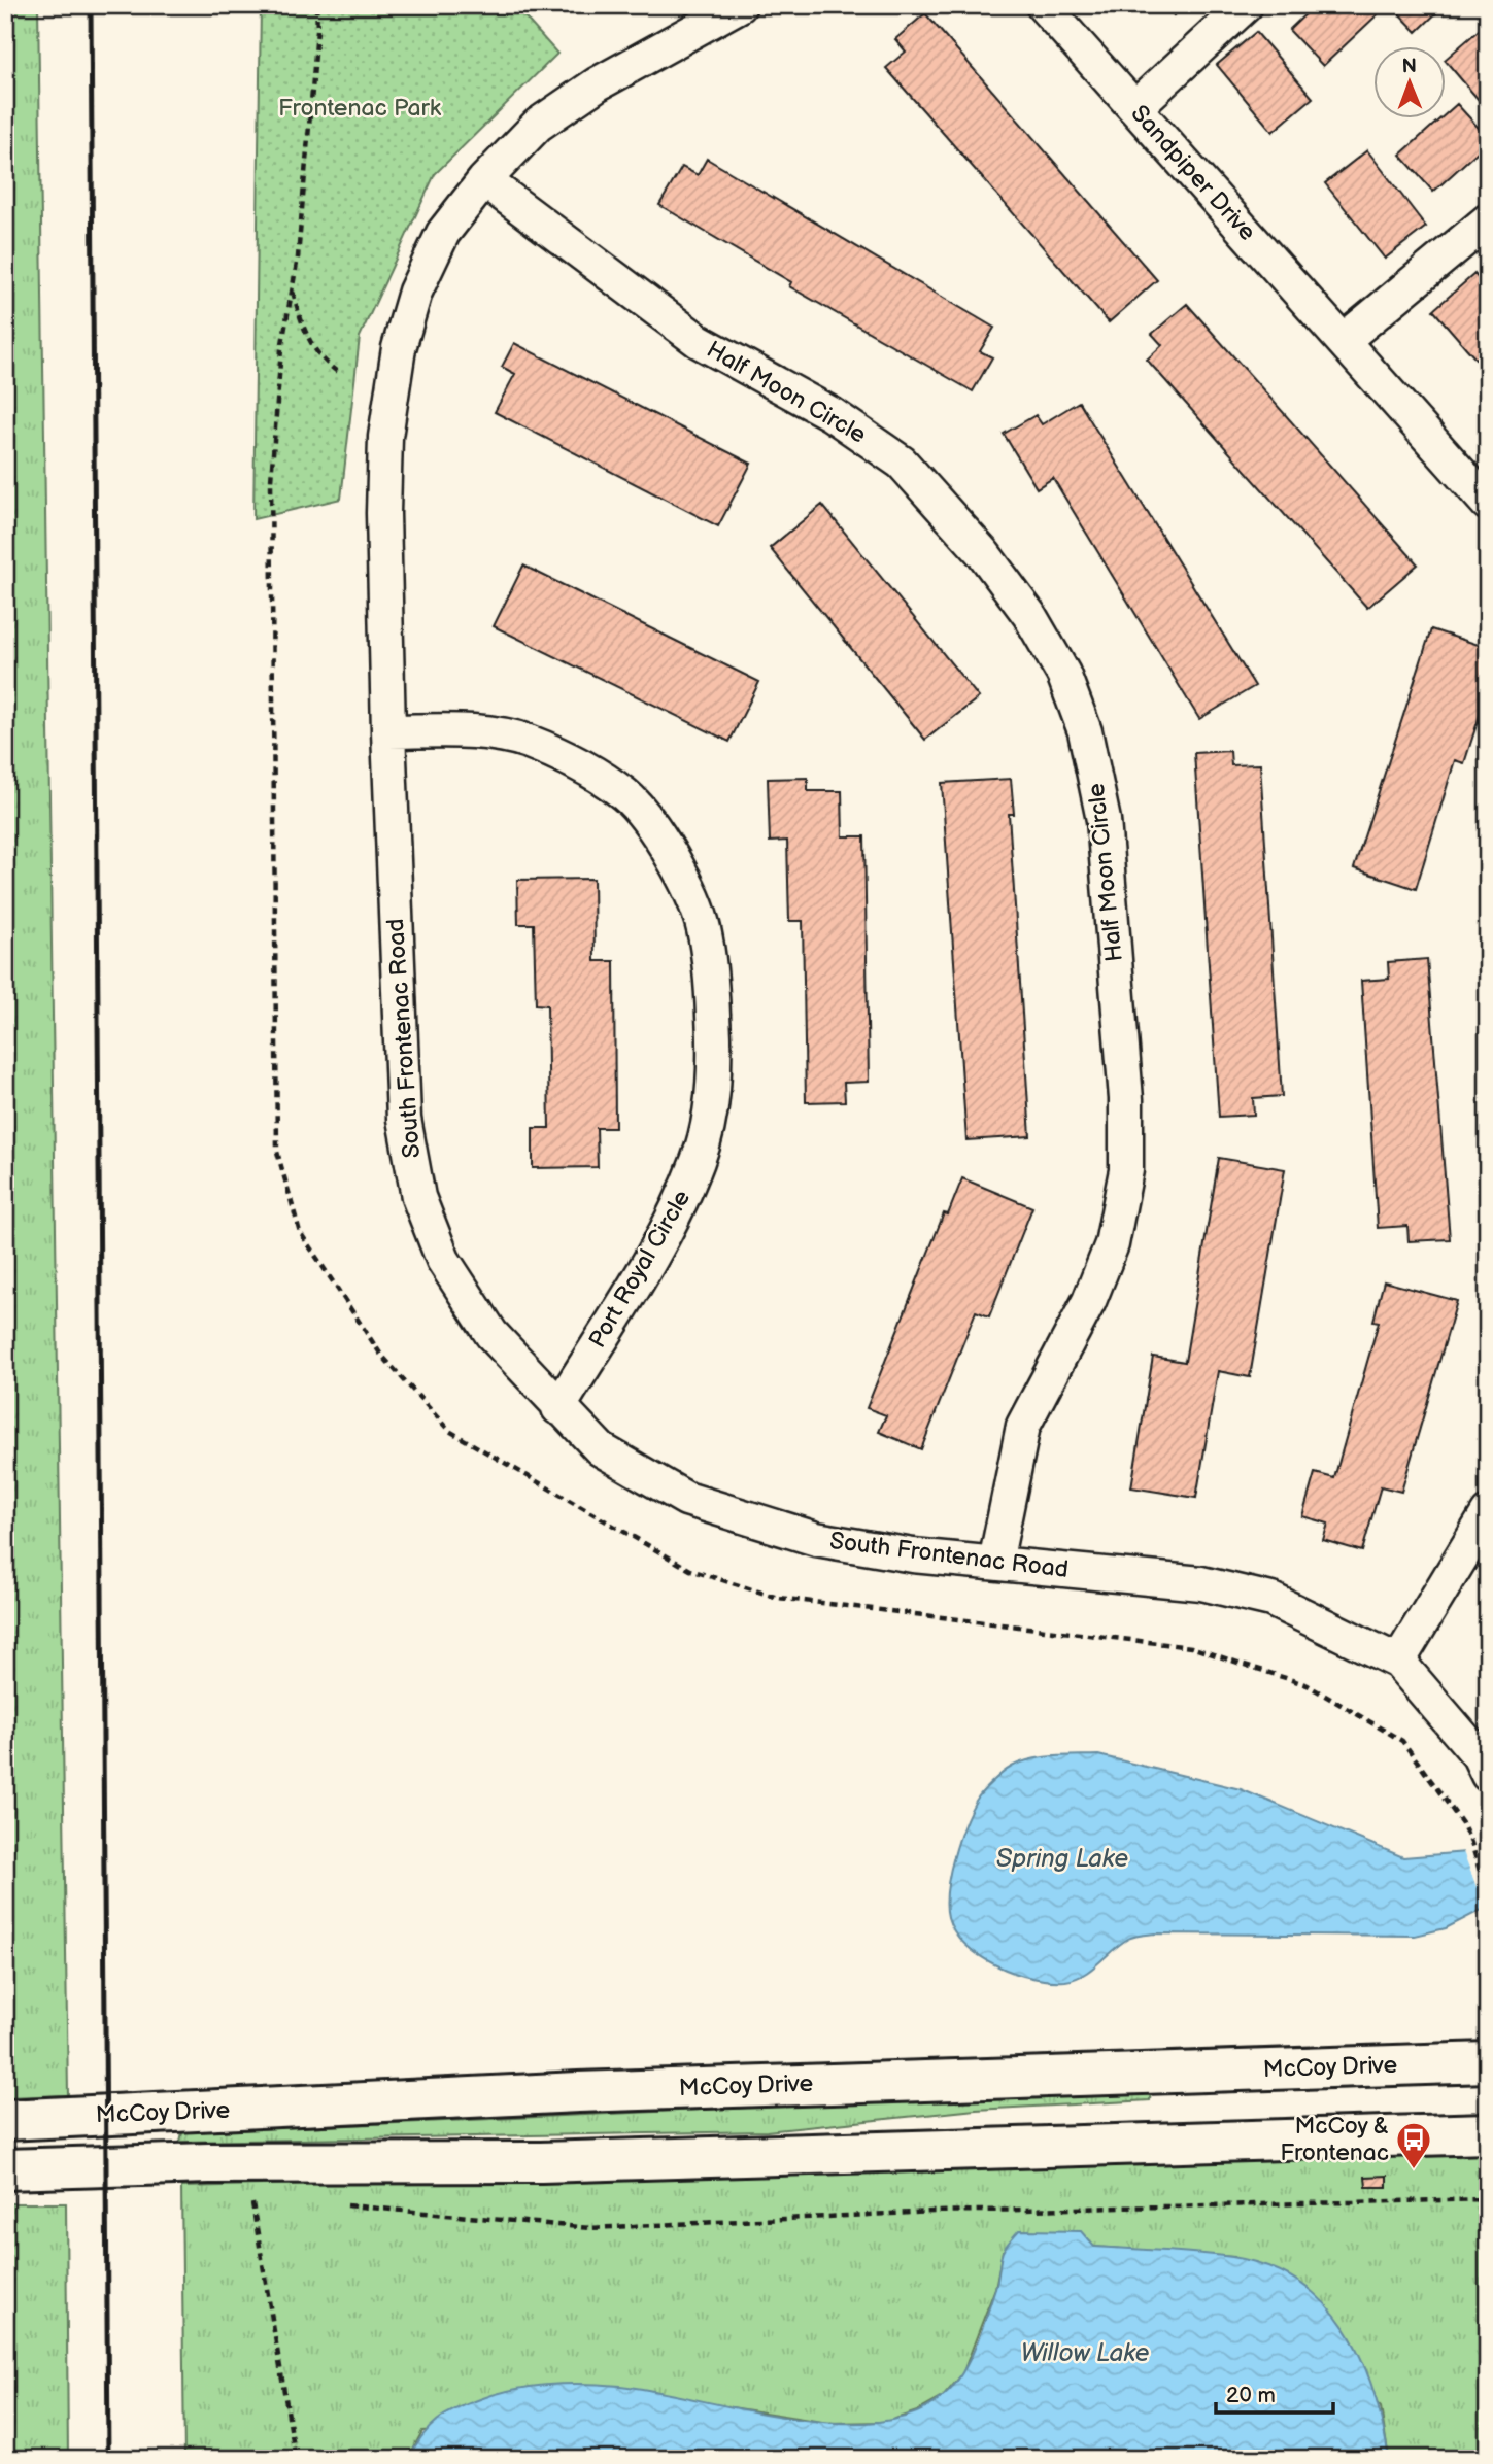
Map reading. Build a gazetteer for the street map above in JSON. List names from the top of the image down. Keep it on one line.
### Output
{"streets":{"street":["Sandpiper Drive","Half Moon Circle","South Frontenac Road","Port Royal Circle","McCoy Drive"]},"crossings":[["Half Moon Circle","South Frontenac Road"],["South Frontenac Road","Port Royal Circle"]],"water":["Spring Lake","Willow Lake"],"parks":["Frontenac Park"],"places":{"bus stop":["McCoy & Frontenac"]},"scale_bar":"20 m","north":"top"}
